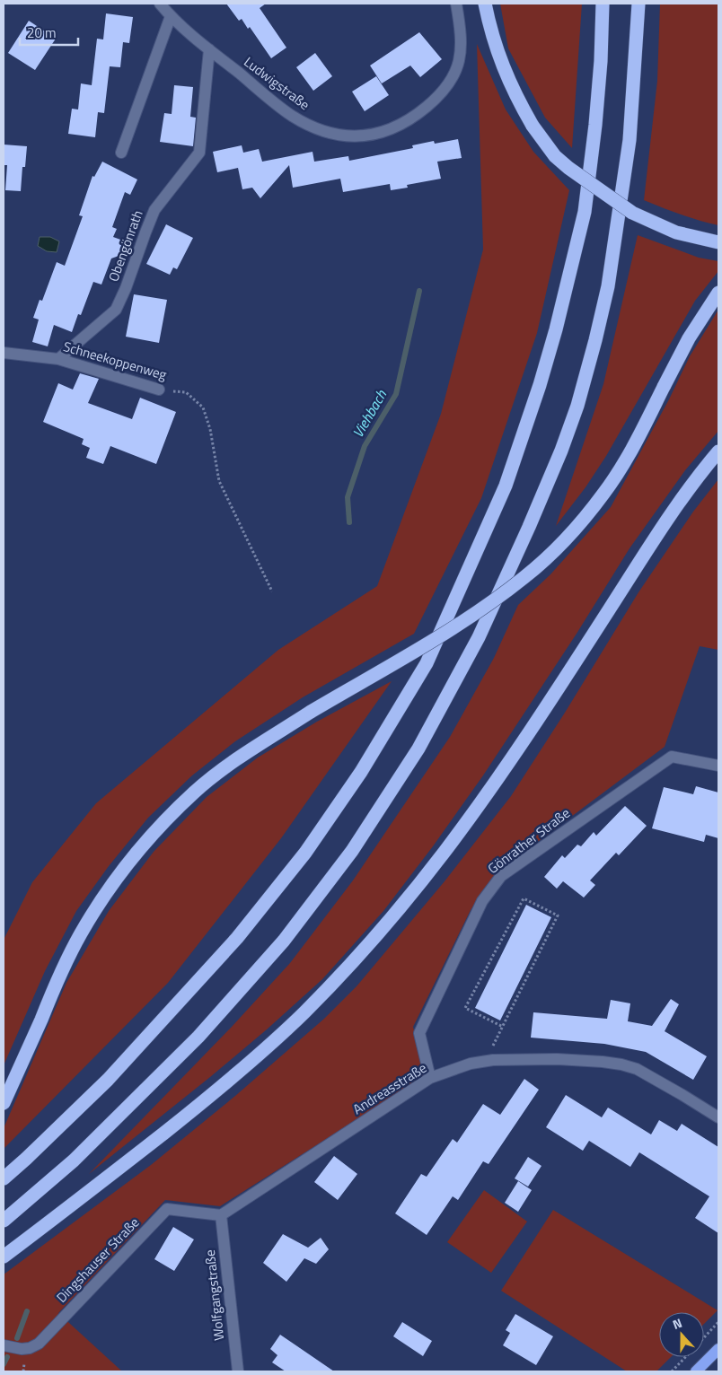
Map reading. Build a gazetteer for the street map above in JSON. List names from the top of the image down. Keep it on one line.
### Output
{"streets":{"street":["Ludwigstraße","Obengönrath","Schneekoppenweg","Gönrather Straße","Andreasstraße","Dingshauser Straße","Wolfgangstraße"]},"crossings":[["Ludwigstraße","Obengönrath"],["Obengönrath","Schneekoppenweg"],["Gönrather Straße","Andreasstraße"],["Andreasstraße","Dingshauser Straße"],["Andreasstraße","Wolfgangstraße"],["Dingshauser Straße","Wolfgangstraße"]],"water":["Viehbach"],"scale_bar":"20 m","north":"top"}
